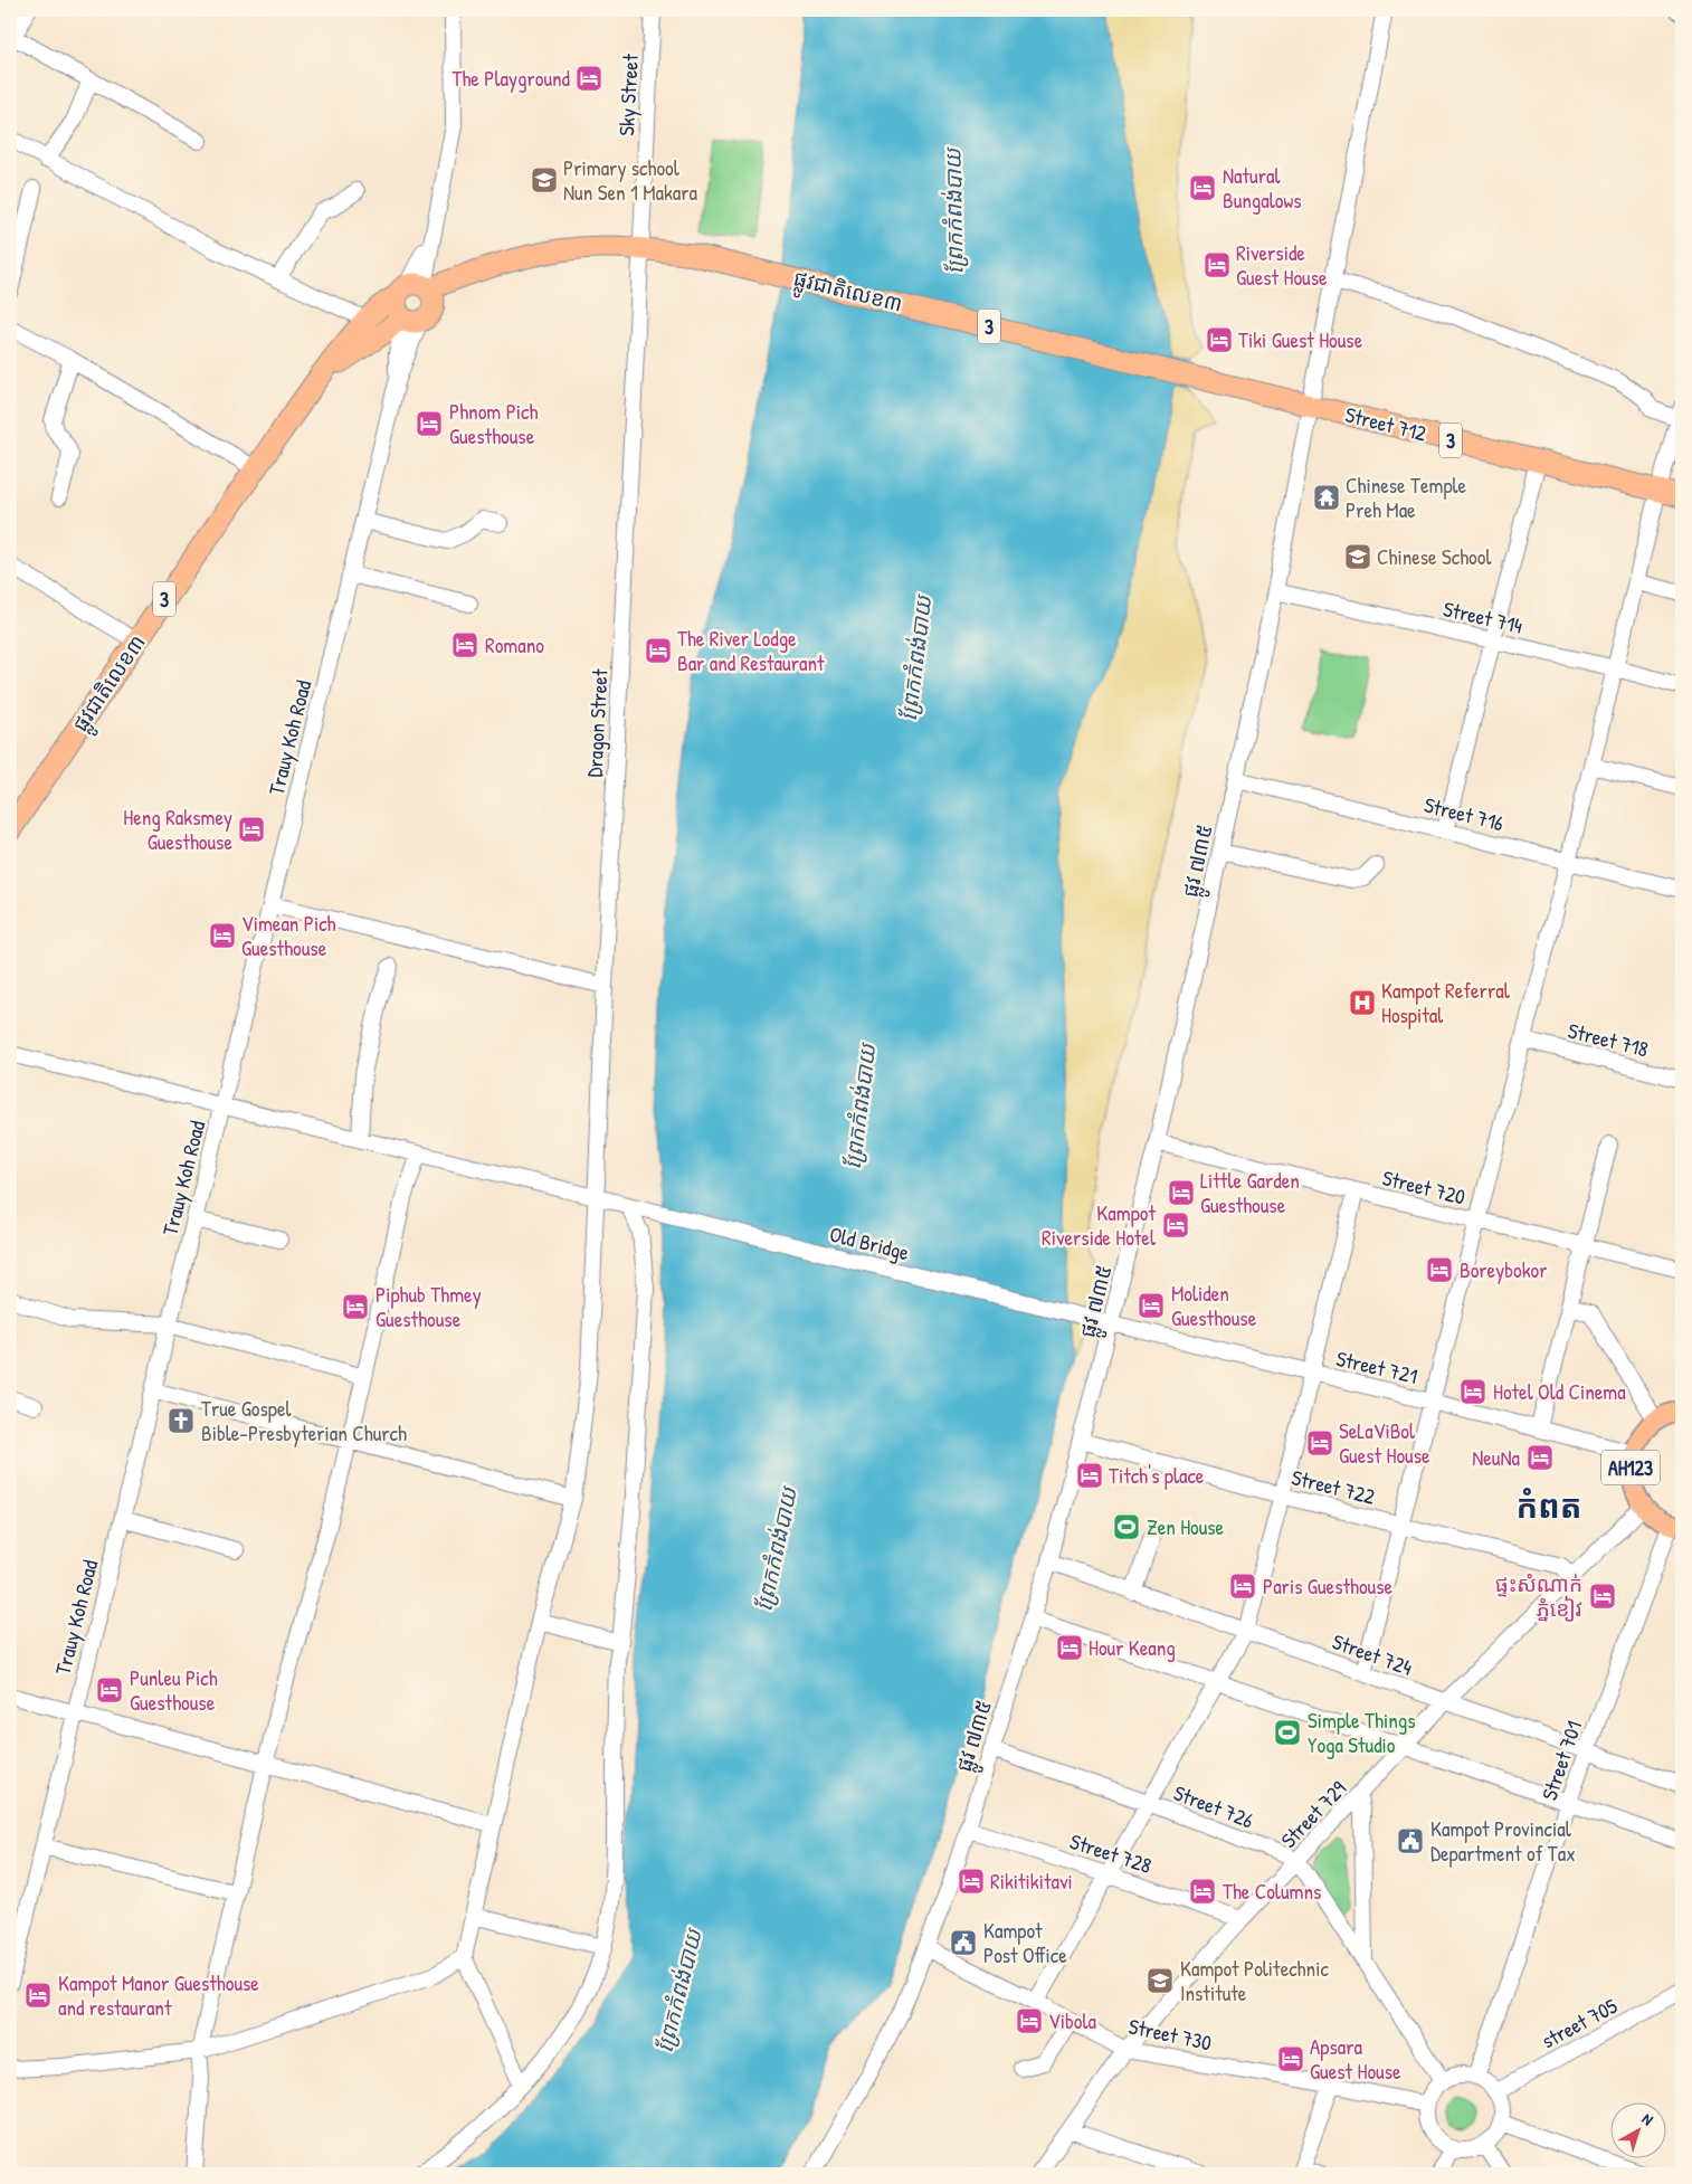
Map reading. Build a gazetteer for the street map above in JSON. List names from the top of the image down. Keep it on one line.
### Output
{"streets":{"highway":["ផ្លូវជាតិលេខ៣","3","Street 712"],"main road":["AH123"],"street":["Sky Street","Street 714","Dragon Street","Trauy Koh Road","Street 716","ផ្លូវ ៧៣៥","Street 718","Street 720","Old Bridge","Street 721","Street 722","Street 724","Street 701","Street 726","Street 729","Street 728","street 705","Street 730"]},"crossings":[["Sky Street","ផ្លូវជាតិលេខ៣"],["Sky Street","Dragon Street"],["ផ្លូវជាតិលេខ៣","Street 712"],["ផ្លូវជាតិលេខ៣","Dragon Street"],["ផ្លូវជាតិលេខ៣","Trauy Koh Road"],["Street 712","ផ្លូវ ៧៣៥"],["Street 714","ផ្លូវ ៧៣៥"],["Dragon Street","Old Bridge"],["Trauy Koh Road","Old Bridge"],["Street 716","ផ្លូវ ៧៣៥"],["ផ្លូវ ៧៣៥","Street 720"],["ផ្លូវ ៧៣៥","Old Bridge"],["ផ្លូវ ៧៣៥","Street 721"],["ផ្លូវ ៧៣៥","Street 722"],["ផ្លូវ ៧៣៥","Street 724"],["ផ្លូវ ៧៣៥","Street 726"],["ផ្លូវ ៧៣៥","Street 728"],["ផ្លូវ ៧៣៥","Street 730"],["Old Bridge","Street 721"],["Street 721","AH123"],["AH123","Street 701"],["AH123","Street 729"],["Street 722","Street 729"],["Street 724","Street 701"],["Street 724","Street 729"],["Street 701","street 705"],["Street 701","Street 730"],["Street 726","Street 729"],["Street 729","Street 728"],["Street 729","Street 730"],["street 705","Street 730"]],"districts":["កំពត"],"water":["ព្រែកកំពង់បាយ"],"places":{"hotel":["The Playground","Natural Bungalows","Riverside Guest House","Tiki Guest House","Phnom Pich Guesthouse","Romano","The River Lodge Bar and Restaurant","Heng Raksmey Guesthouse","Vimean Pich Guesthouse","Little Garden Guesthouse","Kampot Riverside Hotel","Boreybokor","Moliden Guesthouse","Piphub Thmey Guesthouse","Hotel Old Cinema","SeLaViBol Guest House","NeuNa","Titch's place","Paris Guesthouse","ផ្ទះសំណាក់ ភ្នំខៀវ","Hour Keang","Punleu Pich Guesthouse","Rikitikitavi","The Columns","Kampot Manor Guesthouse and restaurant","Vibola","Apsara Guest House"],"school or university":["Primary school Nun Sen 1 Makara","Chinese School","Kampot Politechnic Institute"],"temple":["Chinese Temple Preh Mae"],"hospital":["Kampot Referral Hospital"],"church":["True Gospel Bible-Presbyterian Church"],"sports":["Zen House","Simple Things Yoga Studio"],"public building":["Kampot Provincial Department of Tax","Kampot Post Office"]},"north":"top right"}
